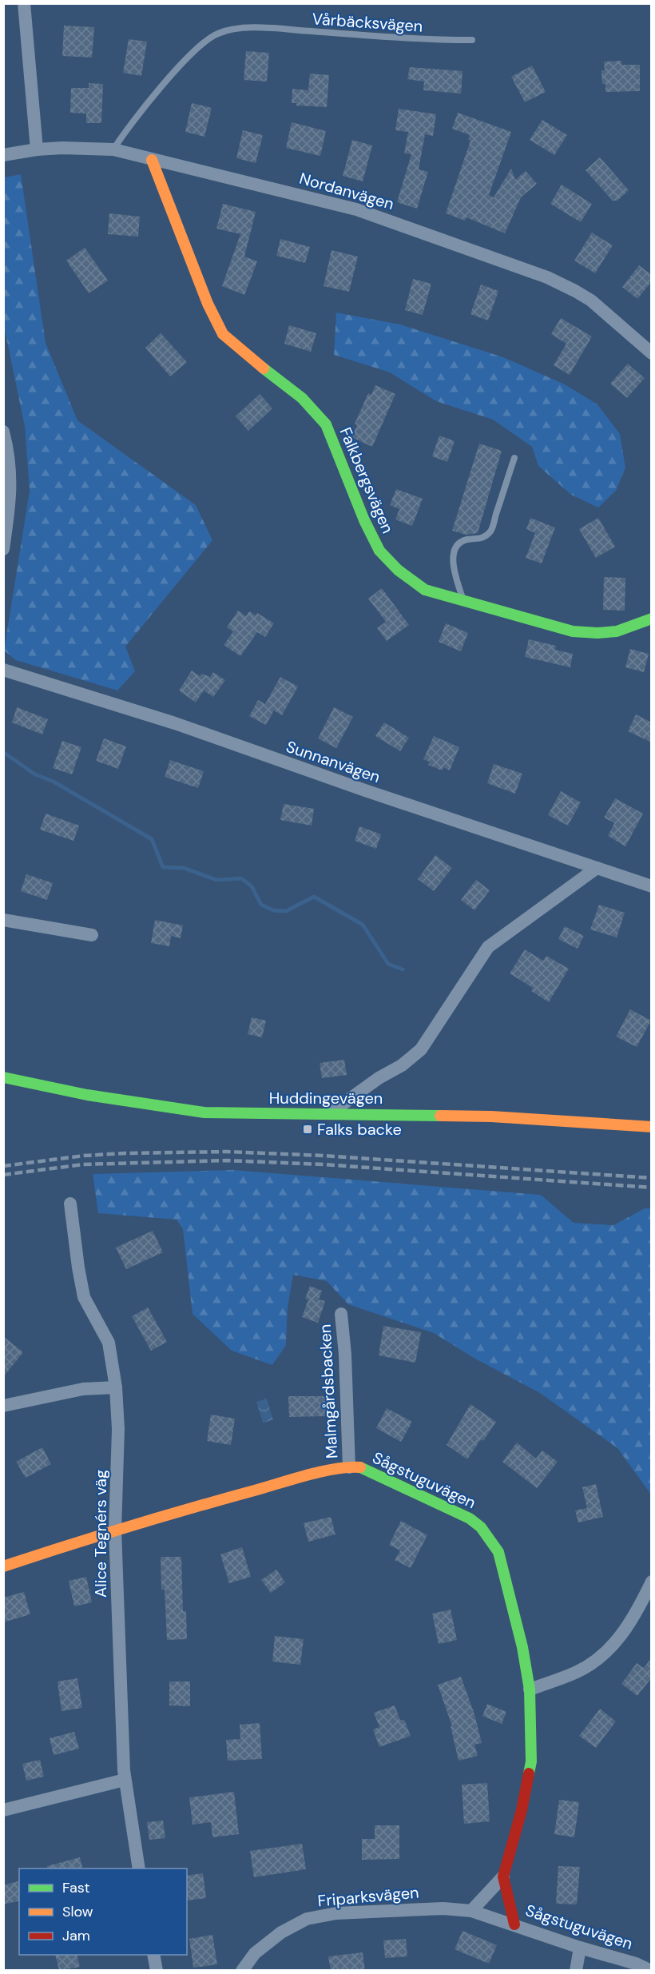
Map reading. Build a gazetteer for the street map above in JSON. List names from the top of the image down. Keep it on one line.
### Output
{"streets":{"street":["Nordanvägen","Falkbergsvägen","Sunnanvägen","Huddingevägen","Malmgårdsbacken","Sågstuguvägen","Alice Tegnérs väg","Friparksvägen"],"lane":["Vårbäcksvägen"]},"crossings":[["Vårbäcksvägen","Nordanvägen"],["Nordanvägen","Falkbergsvägen"],["Malmgårdsbacken","Sågstuguvägen"],["Sågstuguvägen","Alice Tegnérs väg"],["Sågstuguvägen","Friparksvägen"]],"places":{"transit":["Falks backe"]},"legend":["Fast","Slow","Jam"]}
